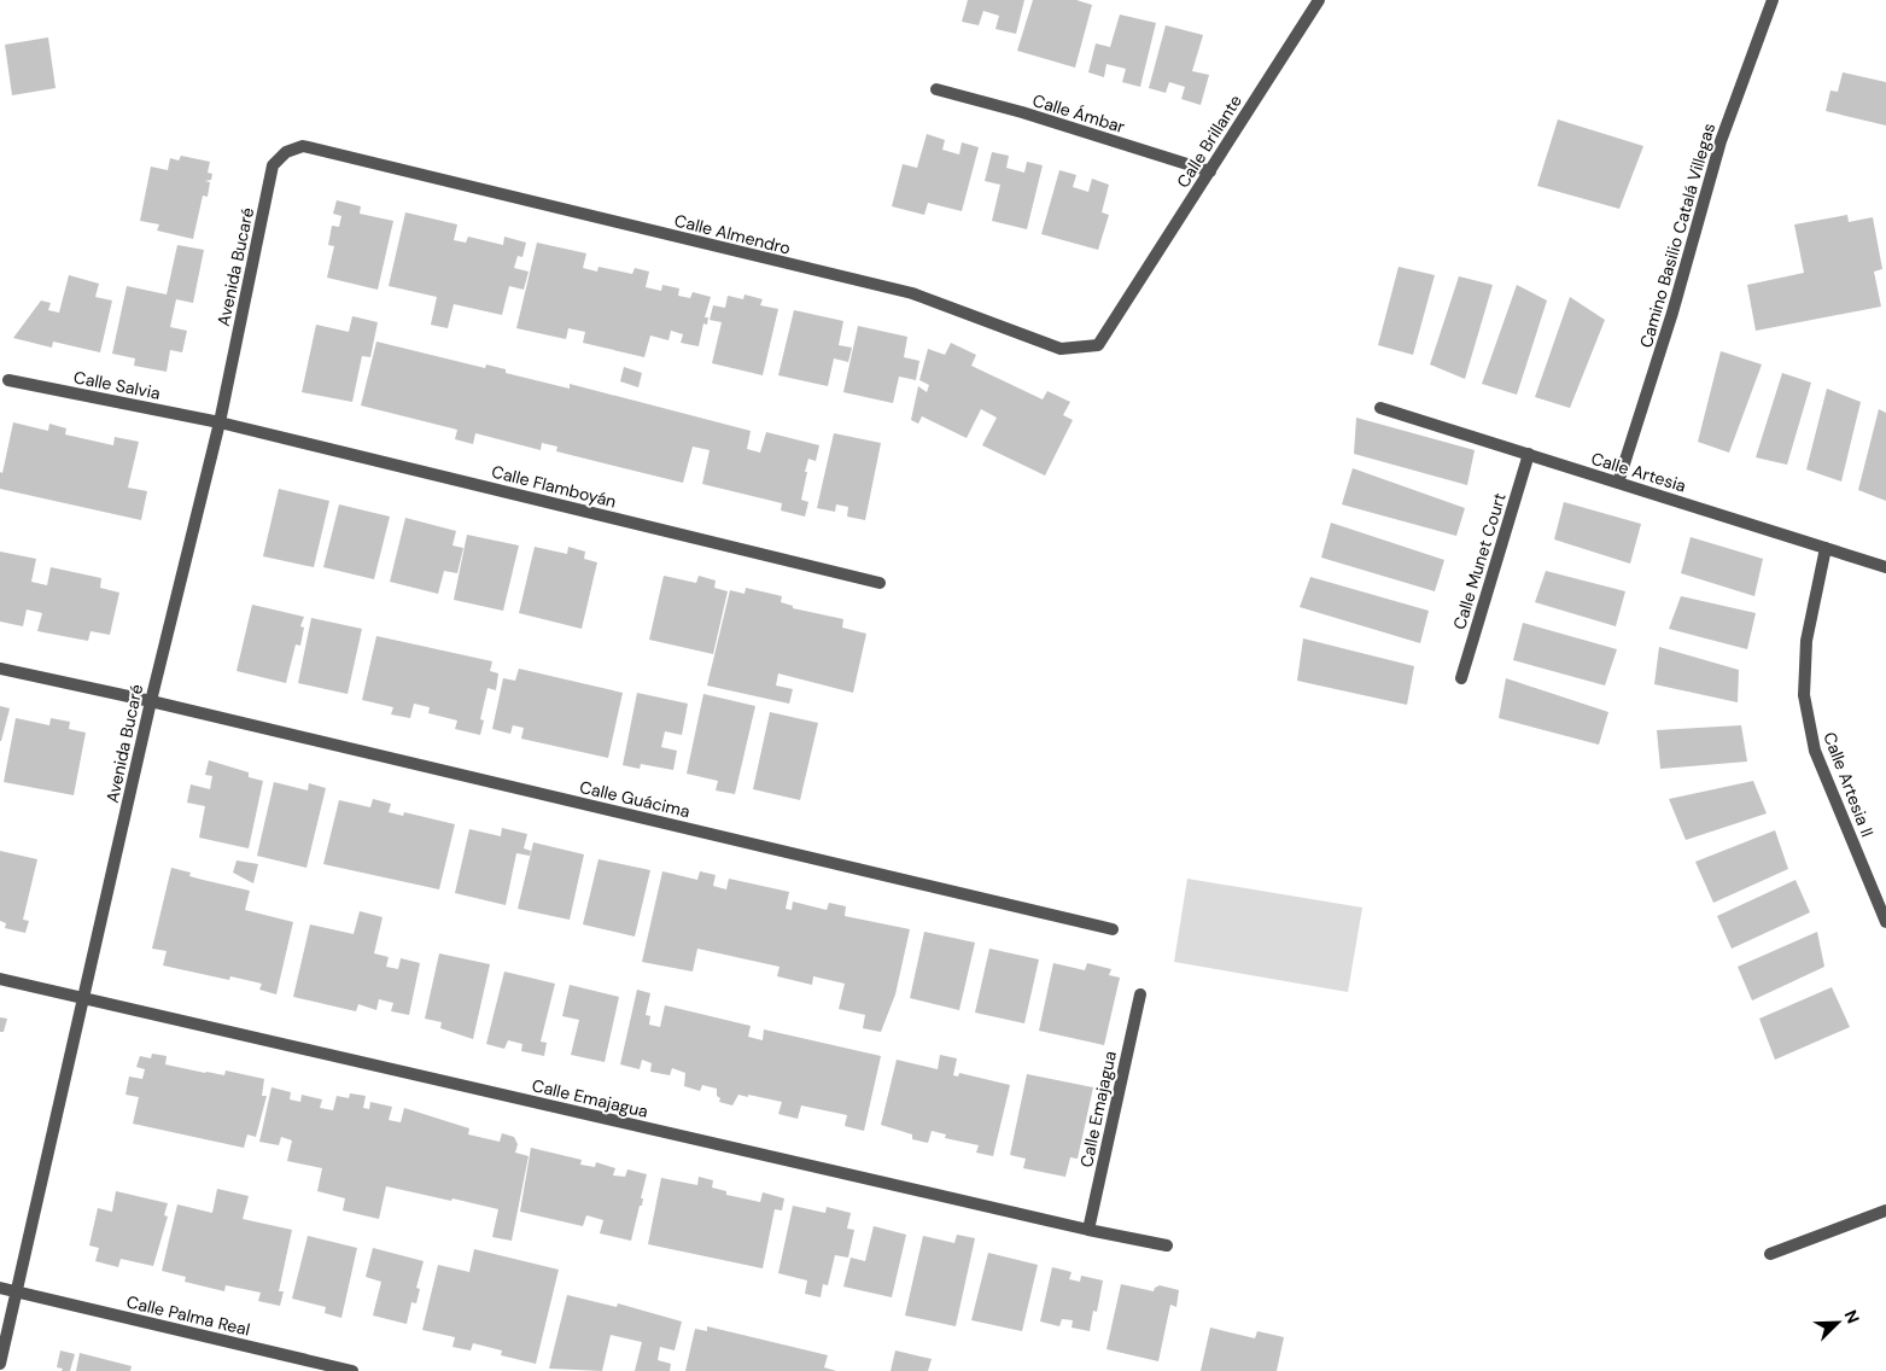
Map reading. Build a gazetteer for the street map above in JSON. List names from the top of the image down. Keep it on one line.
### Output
{"streets":{"street":["Calle Ámbar","Calle Brillante","Calle Almendro","Camino Basilio Catalá Villegas","Avenida Bucaré","Calle Salvia","Calle Artesia","Calle Flamboyán","Calle Munet Court","Calle Artesia II","Calle Guácima","Calle Emajagua","Calle Palma Real"]},"crossings":[["Calle Ámbar","Calle Brillante"],["Calle Brillante","Calle Almendro"],["Calle Almendro","Avenida Bucaré"],["Camino Basilio Catalá Villegas","Calle Artesia"],["Avenida Bucaré","Calle Salvia"],["Avenida Bucaré","Calle Flamboyán"],["Avenida Bucaré","Calle Guácima"],["Avenida Bucaré","Calle Emajagua"],["Avenida Bucaré","Calle Palma Real"],["Calle Salvia","Calle Flamboyán"],["Calle Artesia","Calle Munet Court"],["Calle Artesia","Calle Artesia II"]],"north":"top right"}
